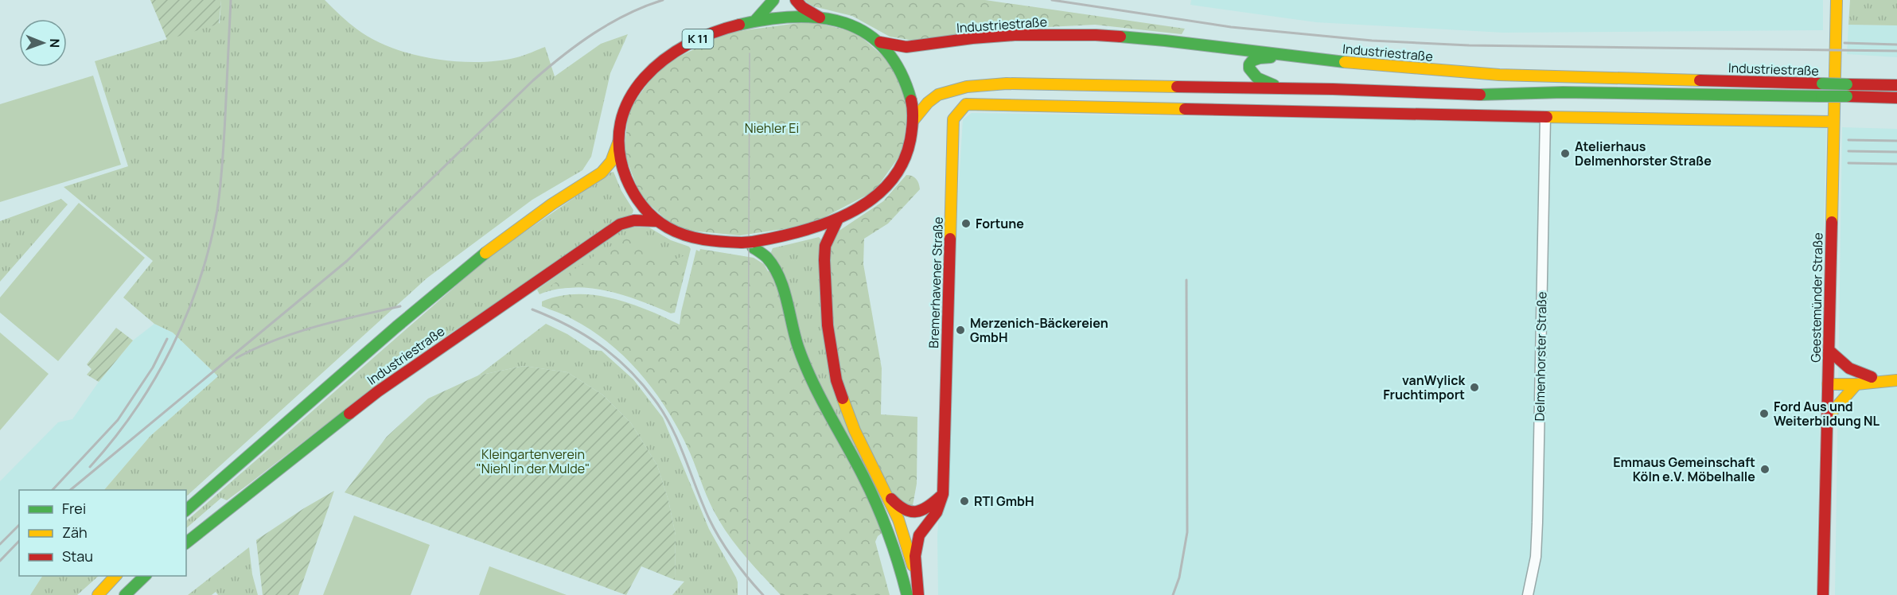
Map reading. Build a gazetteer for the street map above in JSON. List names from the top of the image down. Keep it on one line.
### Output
{"streets":{"main road":["Industriestraße","K 11","Bremerhavener Straße","Geestemünder Straße"],"street":["Delmenhorster Straße"]},"crossings":[["Industriestraße","K 11"],["K 11","Bremerhavener Straße"],["Bremerhavener Straße","Delmenhorster Straße"]],"parks":["Niehler Ei","Kleingartenverein \"Niehl in der Mulde\""],"places":["Atelierhaus Delmenhorster Straße","Fortune","Merzenich-Bäckereien GmbH","vanWylick Fruchtimport","Ford Aus und Weiterbildung NL","Emmaus Gemeinschaft Köln e.V. Möbelhalle","RTI GmbH"],"legend":["Frei","Zäh","Stau"],"north":"right"}
